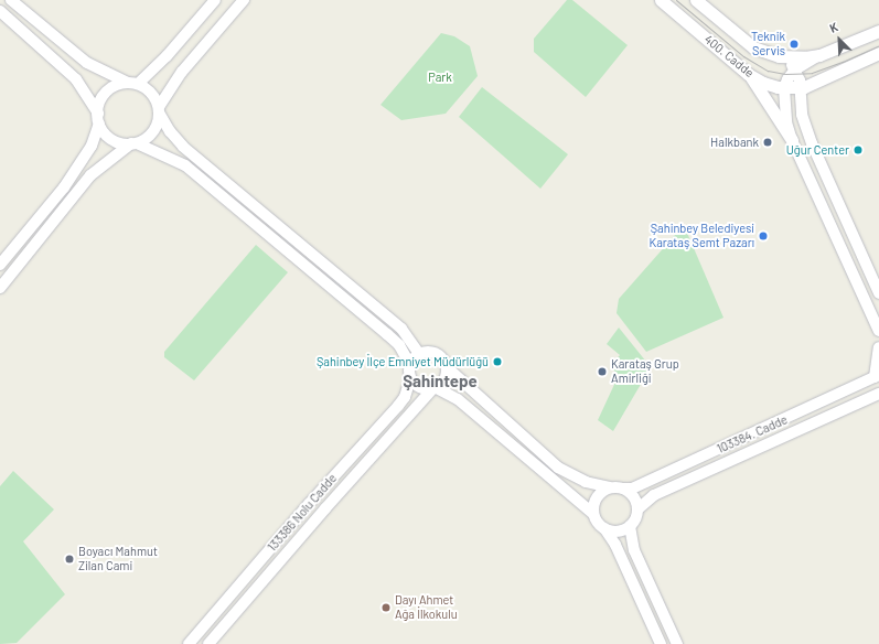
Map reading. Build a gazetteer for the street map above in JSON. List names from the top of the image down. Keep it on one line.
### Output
{"streets":{"main road":["400. Cadde"],"street":["103384. Cadde","133386 Nolu Cadde"]},"districts":["Şahintepe"],"parks":["Park"],"places":["Teknik Servis","Halkbank","Uğur Center","Şahinbey Belediyesi Karataş Semt Pazarı","Şahinbey İlçe Emniyet Müdürlüğü","Karataş Grup Amirliği","Boyacı Mahmut Zilan Cami","Dayı Ahmet Ağa İlkokulu"],"north":"top left"}
